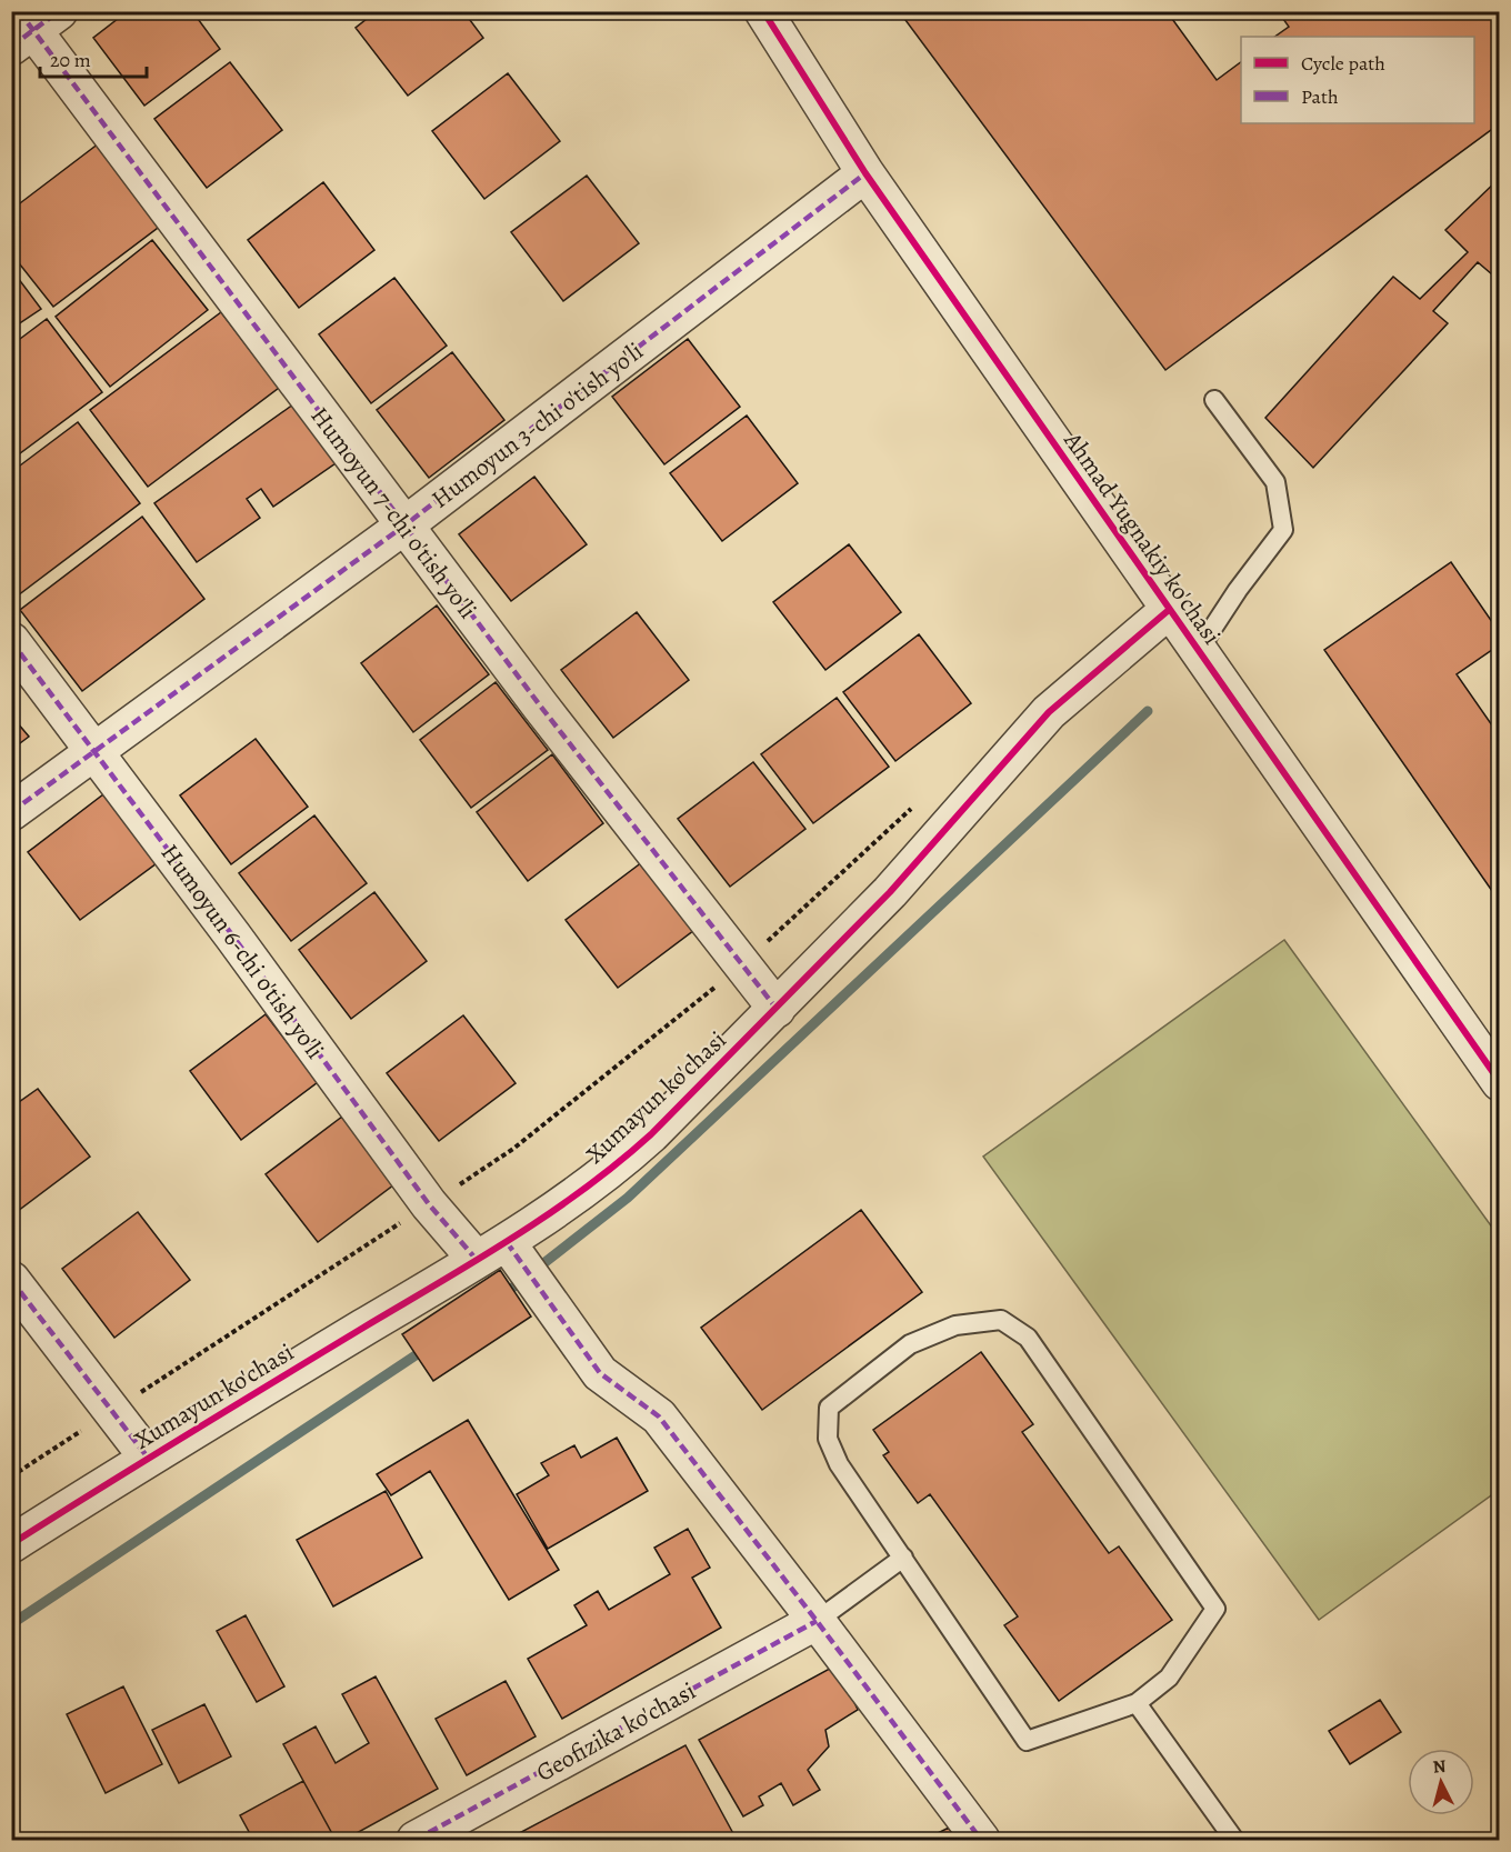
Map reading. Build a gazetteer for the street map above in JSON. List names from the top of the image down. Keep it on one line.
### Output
{"streets":{"street":["Humoyun 3-chi o'tish yo'li","Humoyun 7-chi o'tish yo'li","Ahmad Yugnakiy ko'chasi","Humoyun 6-chi o'tish yo'li","Xumayun ko'chasi","Geofizika ko'chasi"]},"crossings":[["Humoyun 3-chi o'tish yo'li","Humoyun 7-chi o'tish yo'li"],["Humoyun 3-chi o'tish yo'li","Ahmad Yugnakiy ko'chasi"],["Humoyun 3-chi o'tish yo'li","Humoyun 6-chi o'tish yo'li"],["Humoyun 7-chi o'tish yo'li","Xumayun ko'chasi"],["Ahmad Yugnakiy ko'chasi","Xumayun ko'chasi"],["Humoyun 6-chi o'tish yo'li","Xumayun ko'chasi"]],"legend":["Cycle path","Path"],"scale_bar":"20 m","north":"top"}
